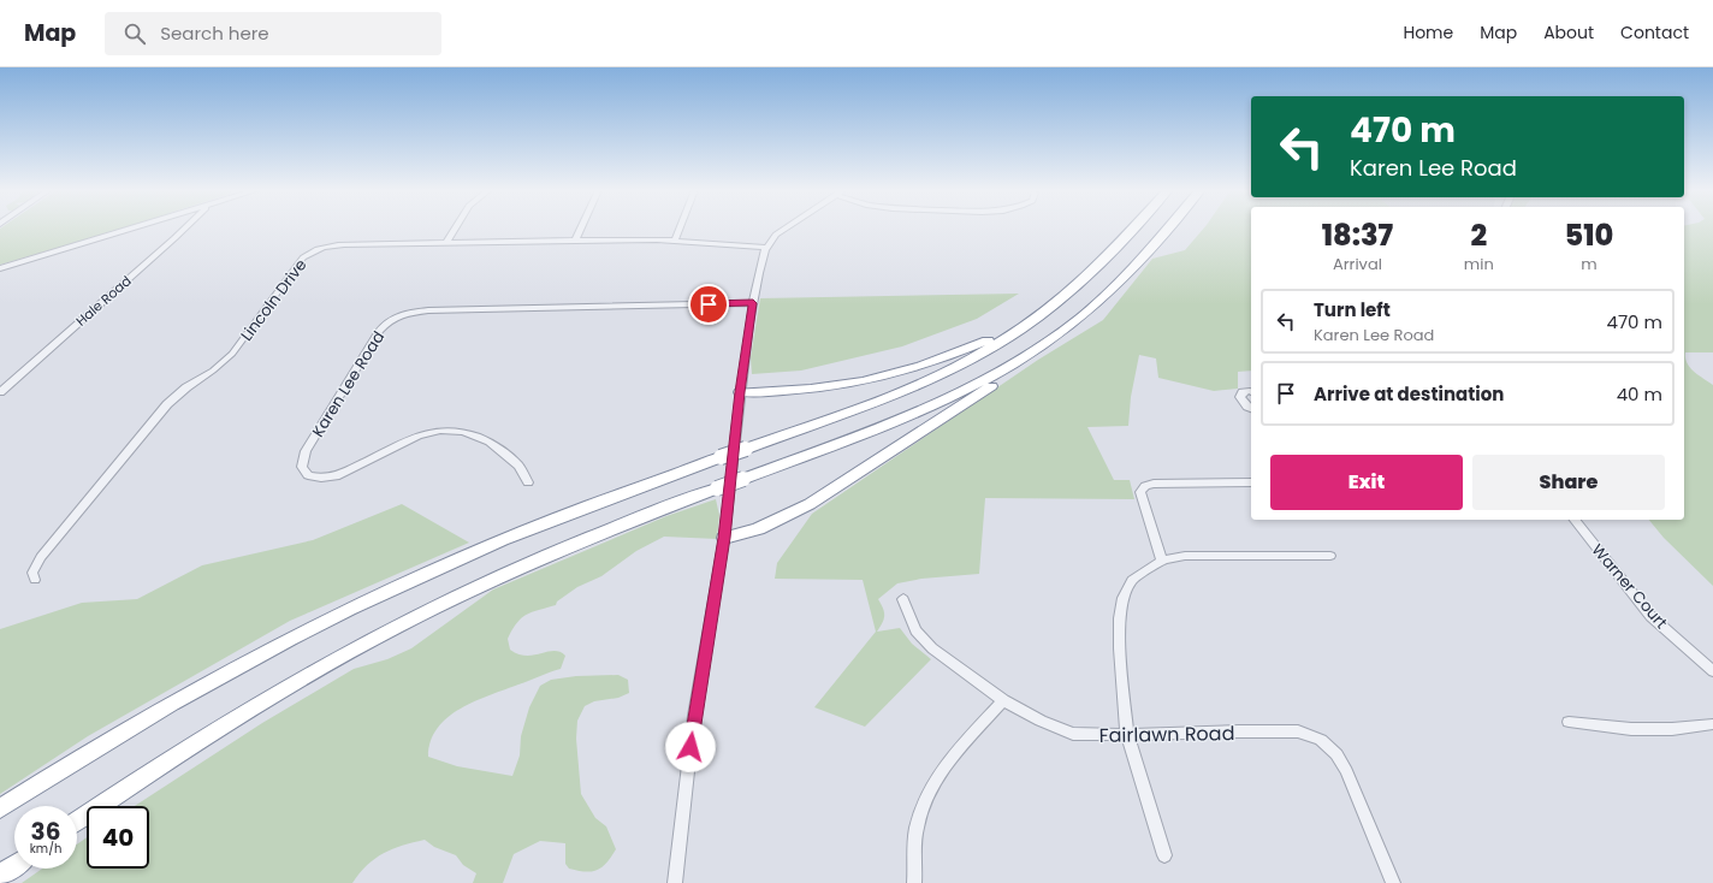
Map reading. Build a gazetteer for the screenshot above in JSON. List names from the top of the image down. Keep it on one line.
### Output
{"streets":{"street":["Lincoln Drive","Hale Road","Karen Lee Road","Warner Court","Fairlawn Road"]},"page":{"header":"Map","search":"Search here","nav":["Home","Map","About","Contact"],"turn":["470 m","Karen Lee Road"],"eta":["18:37","Arrival","2","min","510","m"],"list":[{"name":"Turn left","note":"Karen Lee Road","value":"470 m"},{"name":"Arrive at destination","value":"40 m"}],"buttons":["Exit","Share"],"speed":"36 km/h","limit":"40"}}
